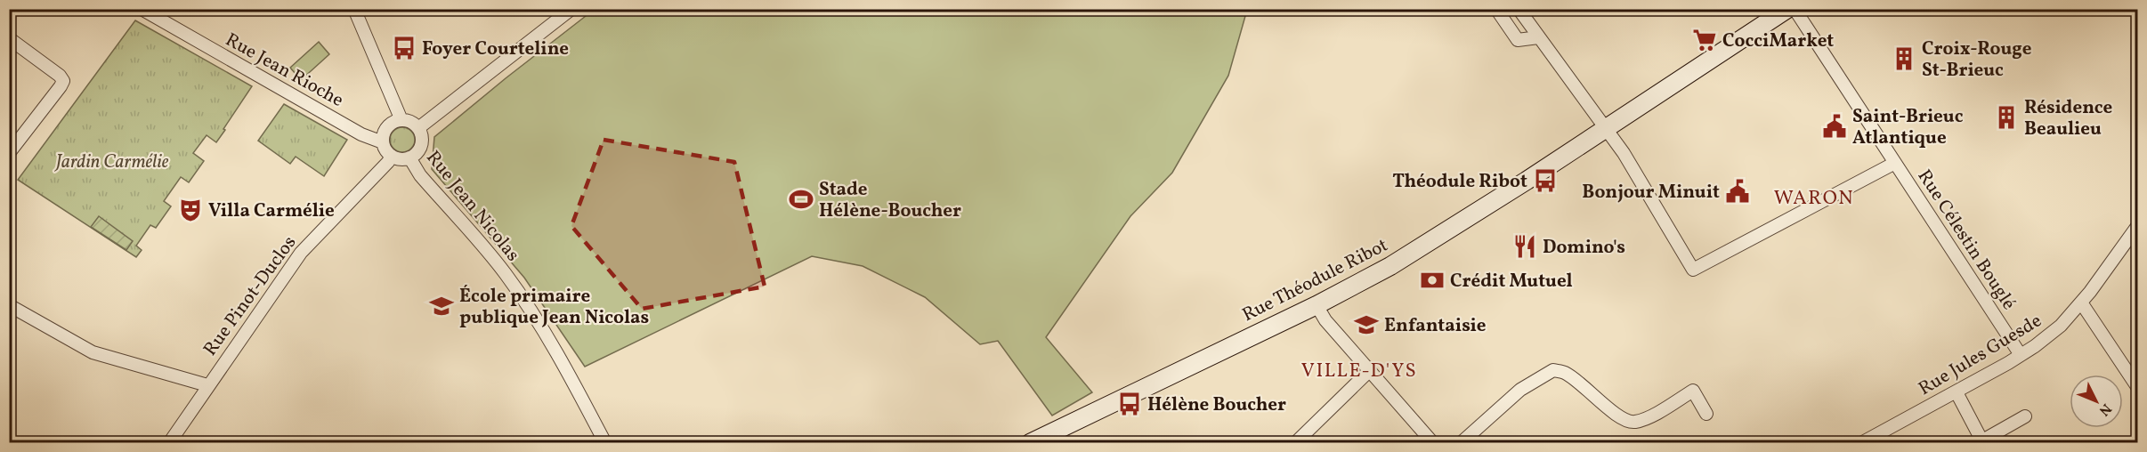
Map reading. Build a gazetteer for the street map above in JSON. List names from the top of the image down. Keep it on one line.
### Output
{"streets":{"main road":["Rue Théodule Ribot"],"street":["Rue Jean Rioche","Rue Jean Nicolas","Rue Célestin Bouglé","Rue Pinot-Duclos","Rue Jules Guesde"]},"crossings":[["Rue Jean Rioche","Rue Jean Nicolas"],["Rue Jean Rioche","Rue Pinot-Duclos"],["Rue Jean Nicolas","Rue Pinot-Duclos"],["Rue Célestin Bouglé","Rue Jules Guesde"]],"districts":["WARON","VILLE-D'YS"],"parks":["Jardin Carmélie"],"places":{"supermarket":["CocciMarket"],"bus stop":["Foyer Courteline","Théodule Ribot","Hélène Boucher"],"building":["Croix-Rouge St-Brieuc","Résidence Beaulieu"],"public building":["Saint-Brieuc Atlantique","Bonjour Minuit"],"sports":["Stade Hélène-Boucher"],"theatre":["Villa Carmélie"],"restaurant":["Domino's"],"bank":["Crédit Mutuel"],"school or university":["École primaire publique Jean Nicolas","Enfantaisie"]},"north":"bottom right"}
